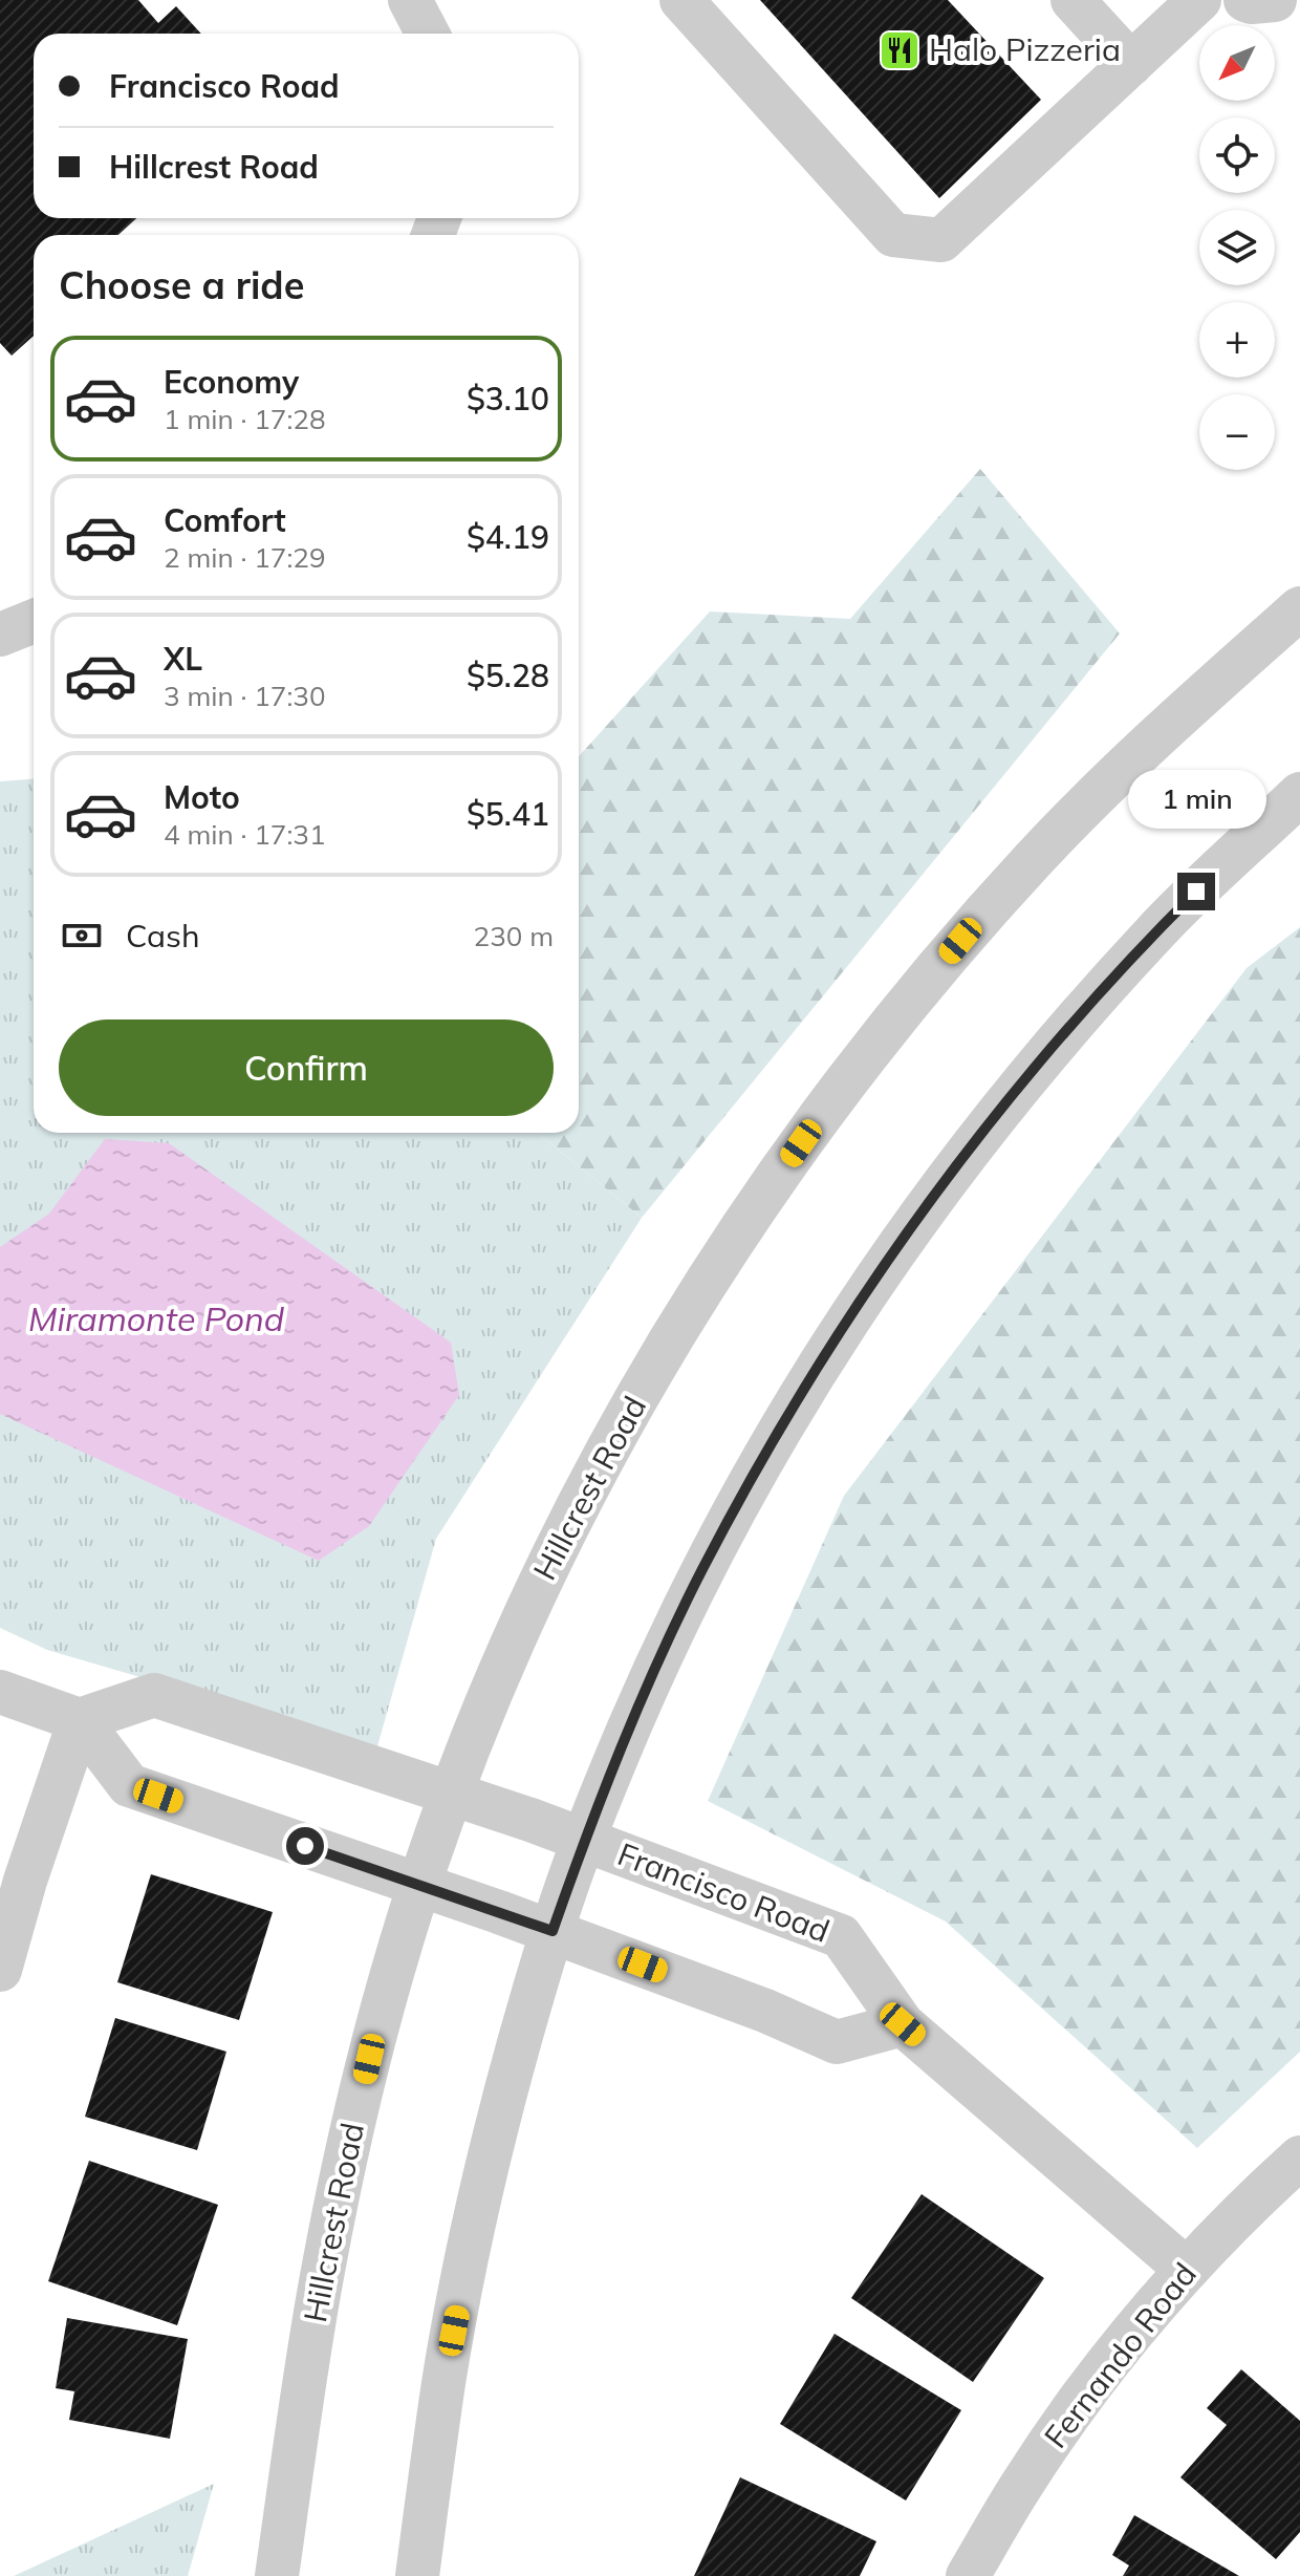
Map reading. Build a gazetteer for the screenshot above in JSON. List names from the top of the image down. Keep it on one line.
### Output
{"streets":{"street":["Hillcrest Road","Francisco Road","Fernando Road"]},"crossings":[["Hillcrest Road","Francisco Road"],["Francisco Road","Fernando Road"]],"water":["Miramonte Pond"],"places":{"restaurant":["Halo Pizzeria"]},"north":"bottom left","page":{"map_buttons":["+","−"],"banner":["Francisco Road","Hillcrest Road"],"heading":"Choose a ride","list":[{"name":"Economy","note":"1 min · 17:28","value":"$3.10"},{"name":"Comfort","note":"2 min · 17:29","value":"$4.19"},{"name":"XL","note":"3 min · 17:30","value":"$5.28"},{"name":"Moto","note":"4 min · 17:31","value":"$5.41"}],"bubble":"1 min","pay":["Cash","230 m"],"buttons":"Confirm"}}
